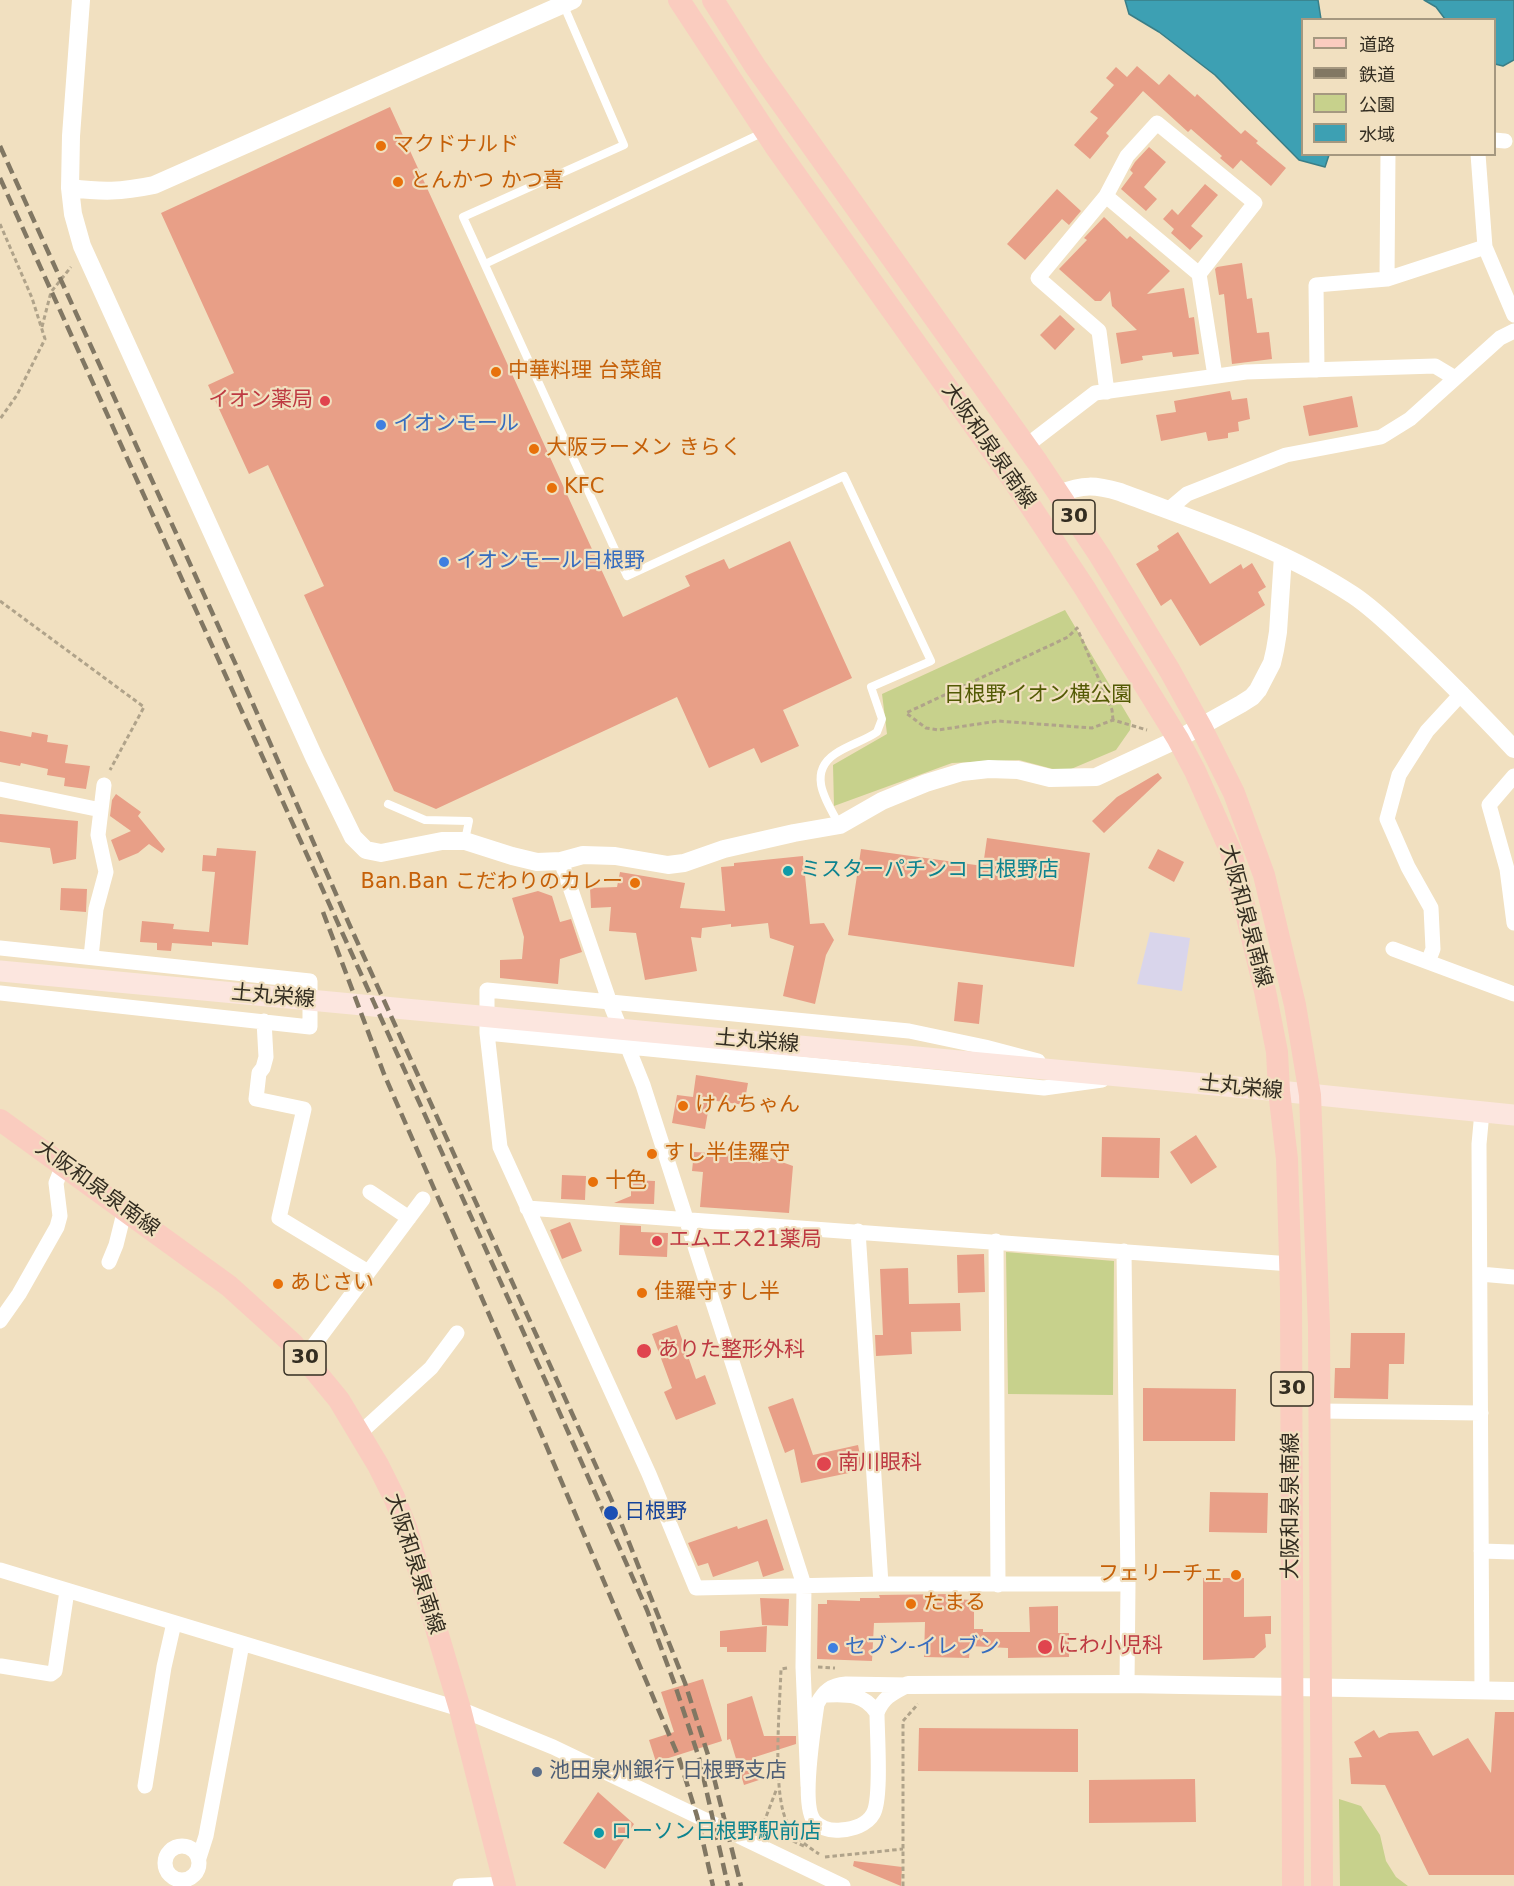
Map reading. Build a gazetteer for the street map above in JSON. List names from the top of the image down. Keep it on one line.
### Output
{"streets":{"main road":["大阪和泉泉南線","30","土丸栄線"]},"crossings":[["大阪和泉泉南線","土丸栄線"]],"parks":["日根野イオン横公園"],"places":["マクドナルド","とんかつ かつ喜","中華料理 台菜館","イオン薬局","イオンモール","大阪ラーメン きらく","KFC","イオンモール日根野","ミスターパチンコ 日根野店","Ban.Ban こだわりのカレー","けんちゃん","すし半佳羅守","十色","エムエス21薬局","あじさい","佳羅守すし半","ありた整形外科","南川眼科","日根野","フェリーチェ","たまる","にわ小児科","セブン-イレブン","池田泉州銀行 日根野支店","ローソン日根野駅前店"],"legend":["道路","鉄道","公園","水域"]}
